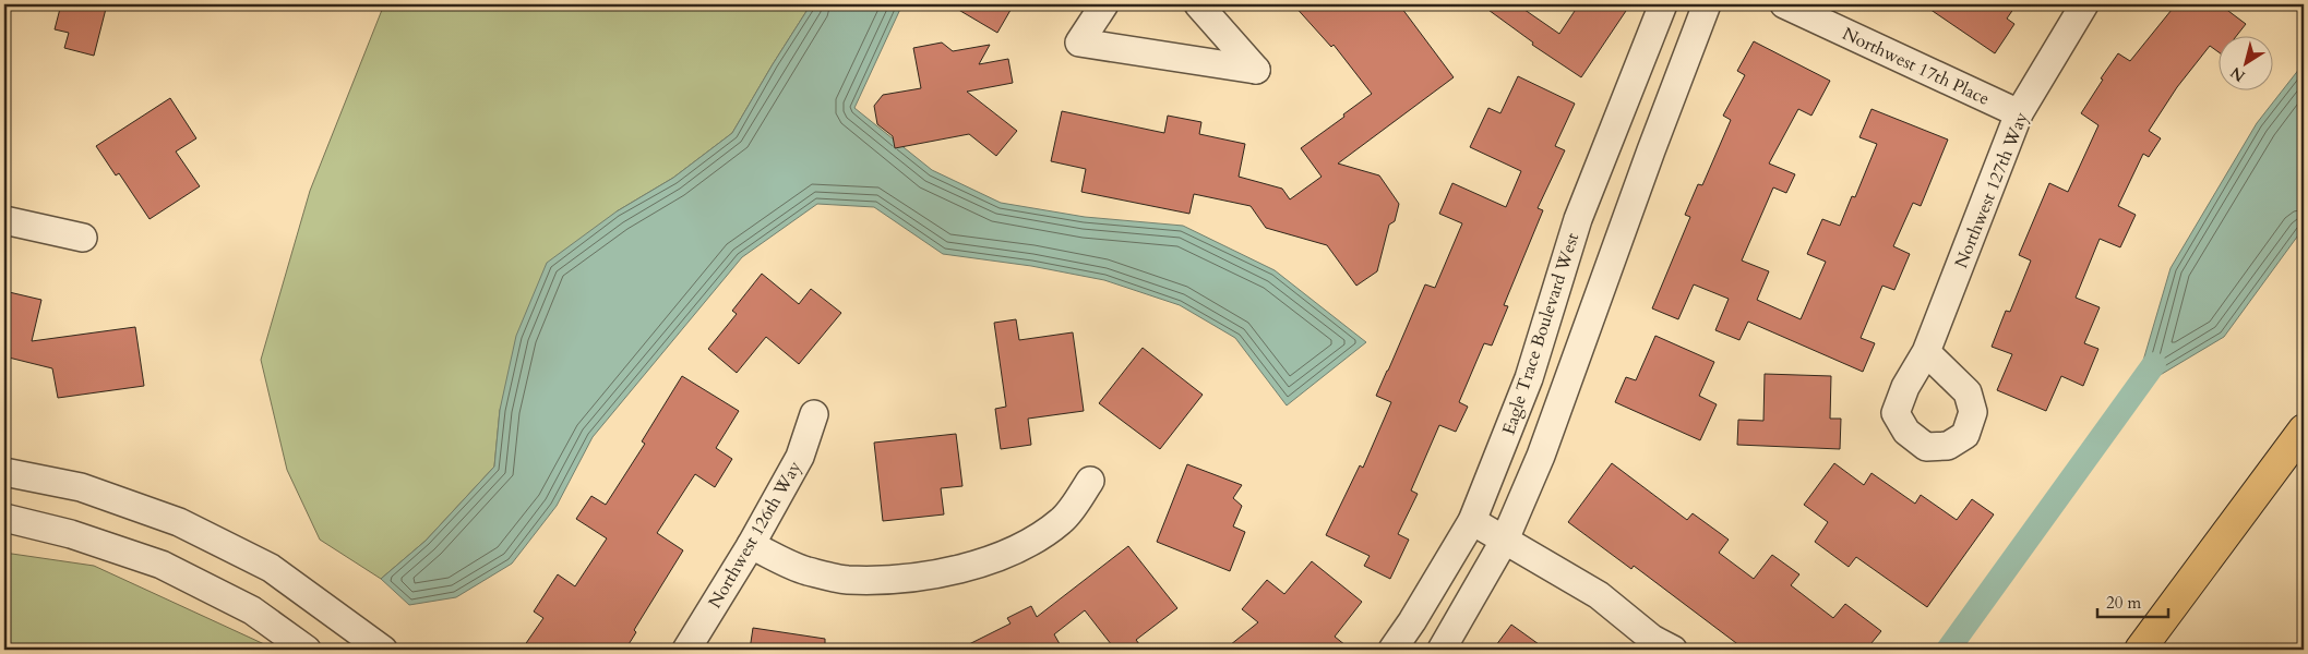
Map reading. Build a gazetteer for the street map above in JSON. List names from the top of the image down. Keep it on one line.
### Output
{"streets":{"street":["Northwest 17th Place","Northwest 127th Way","Eagle Trace Boulevard West","Northwest 126th Way"]},"crossings":[["Northwest 17th Place","Northwest 127th Way"]],"scale_bar":"20 m","north":"bottom left"}
